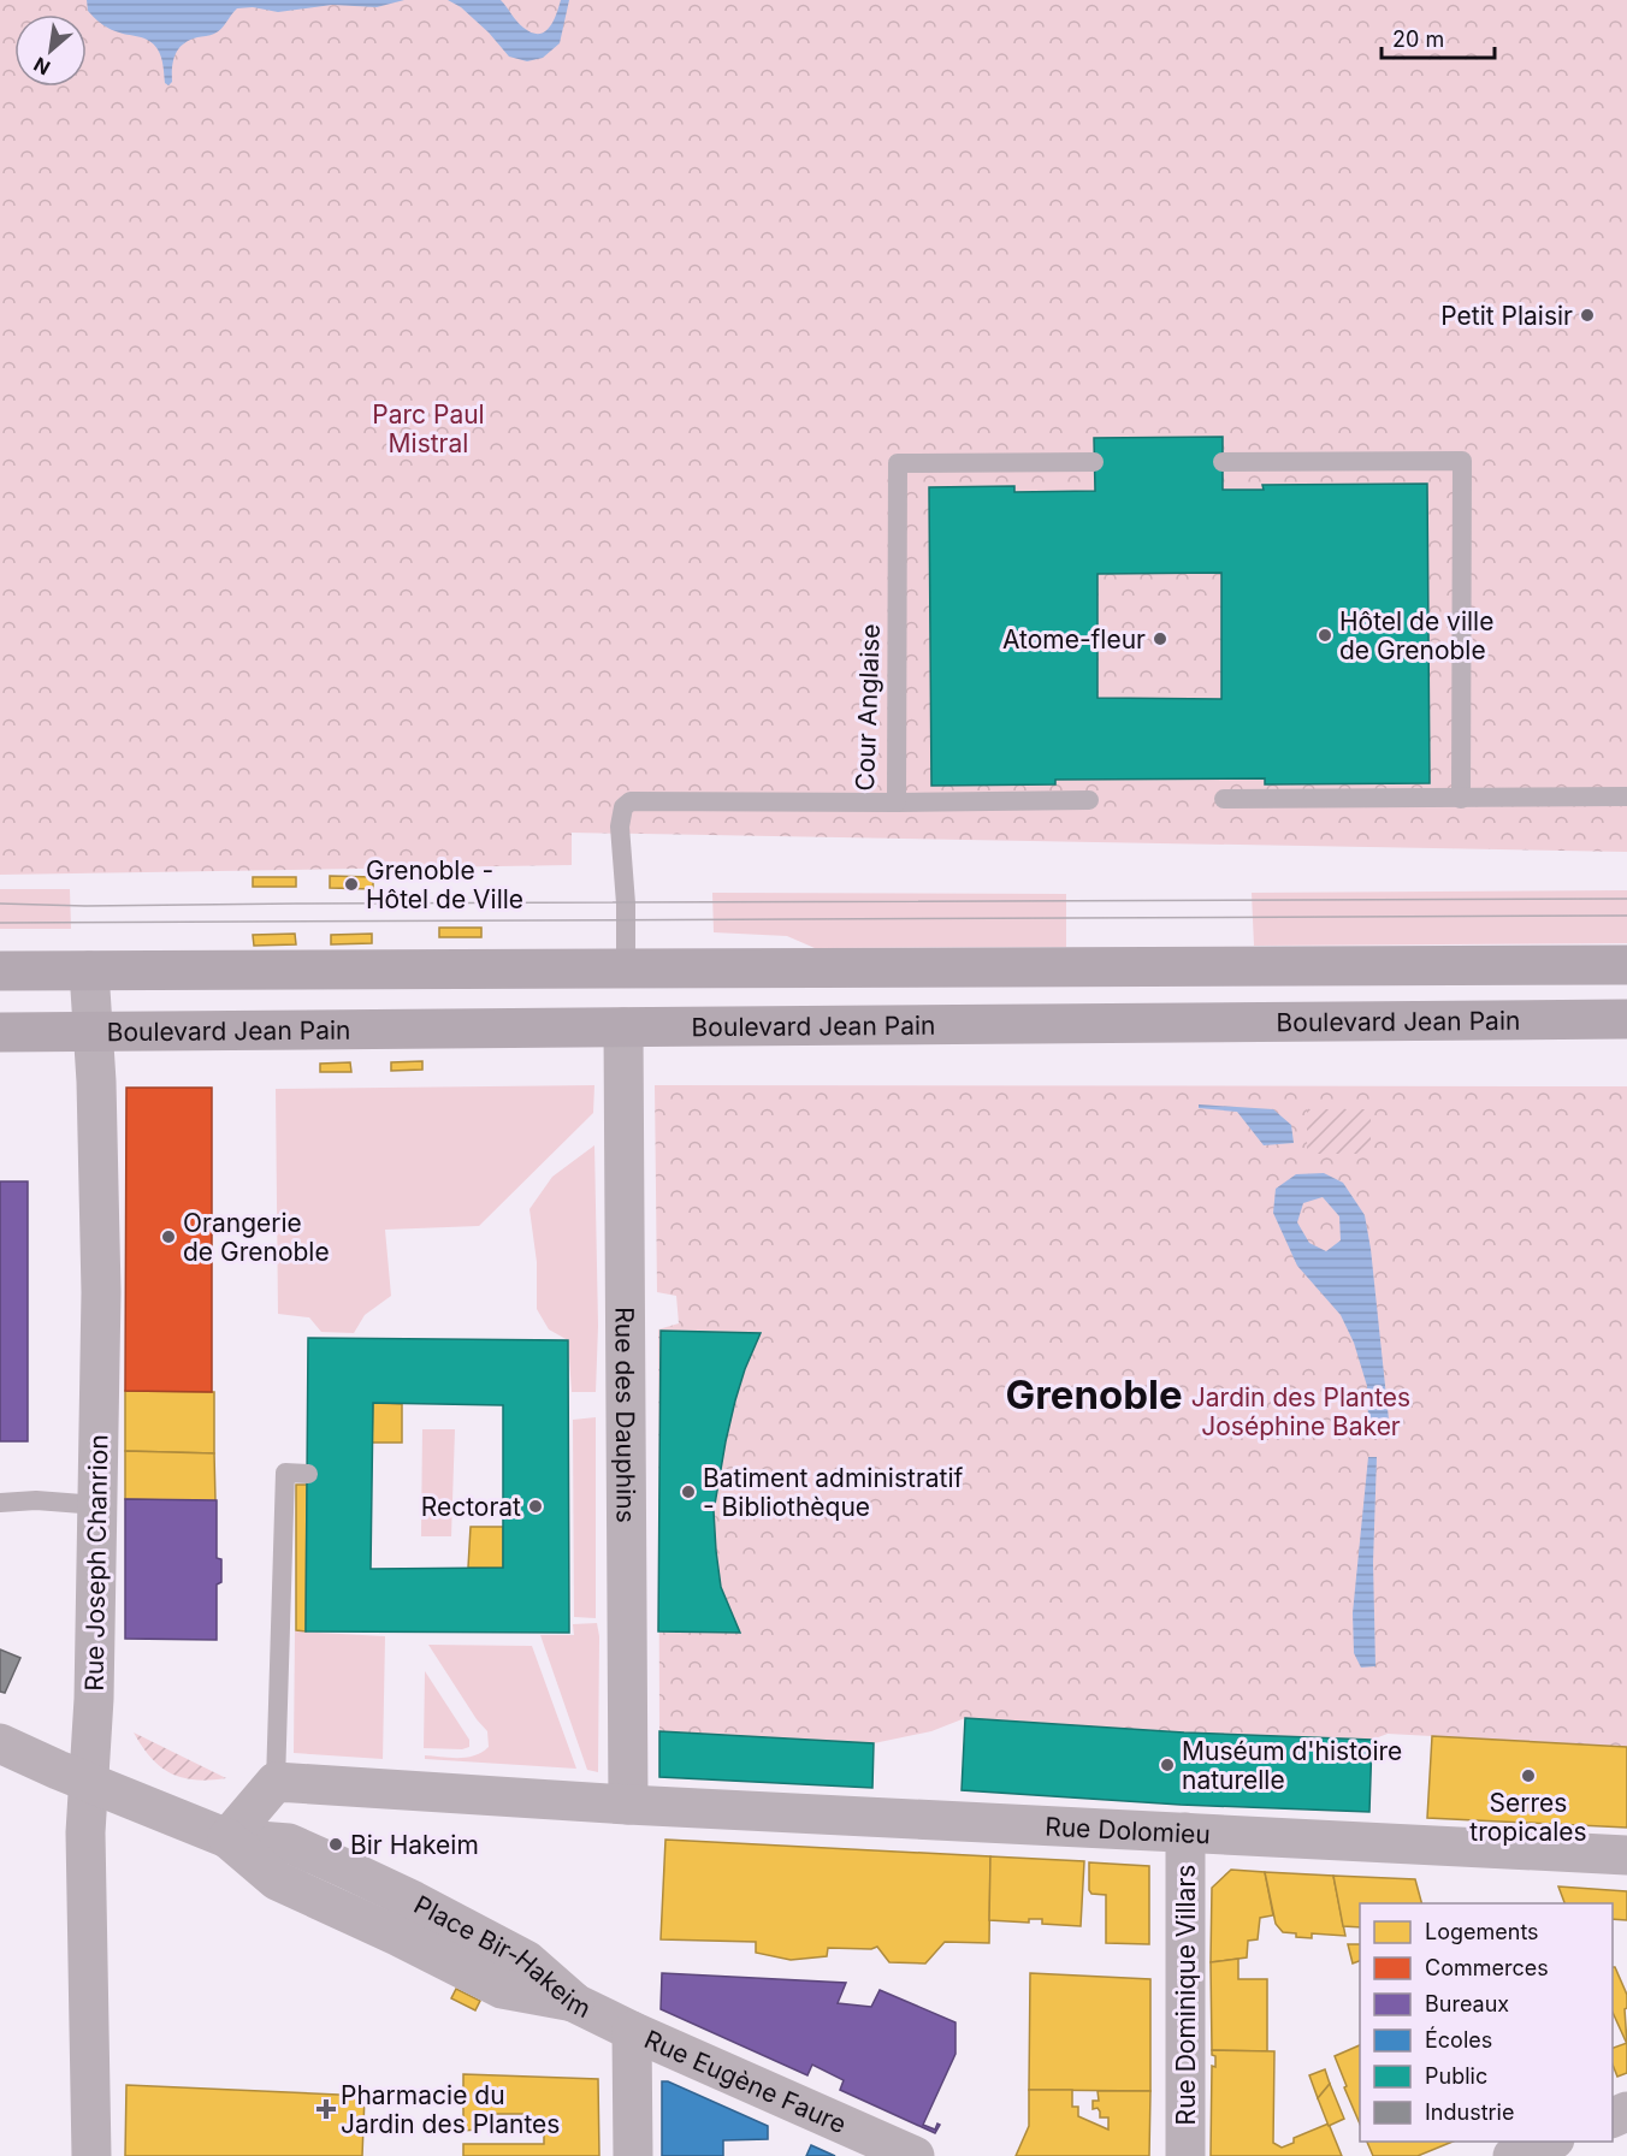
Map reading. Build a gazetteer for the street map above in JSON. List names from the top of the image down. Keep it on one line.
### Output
{"streets":{"main road":["Boulevard Jean Pain"],"street":["Rue des Dauphins","Rue Joseph Chanrion","Rue Dolomieu","Place Bir-Hakeim","Rue Dominique Villars","Rue Eugène Faure"],"lane":["Cour Anglaise"]},"crossings":[["Boulevard Jean Pain","Rue des Dauphins"],["Boulevard Jean Pain","Rue Joseph Chanrion"],["Rue des Dauphins","Rue Dolomieu"],["Rue Joseph Chanrion","Place Bir-Hakeim"],["Rue Dolomieu","Rue Dominique Villars"],["Place Bir-Hakeim","Rue Eugène Faure"]],"districts":["Grenoble"],"parks":["Parc Paul Mistral","Jardin des Plantes Joséphine Baker"],"places":{"other":["Petit Plaisir","Hôtel de ville de Grenoble","Atome-fleur","Grenoble - Hôtel de Ville","Orangerie de Grenoble","Batiment administratif - Bibliothèque","Rectorat","Muséum d'histoire naturelle","Serres tropicales","Bir Hakeim"],"health":["Pharmacie du Jardin des Plantes"]},"legend":["Logements","Commerces","Bureaux","Écoles","Public","Industrie"],"scale_bar":"20 m","north":"bottom left"}
